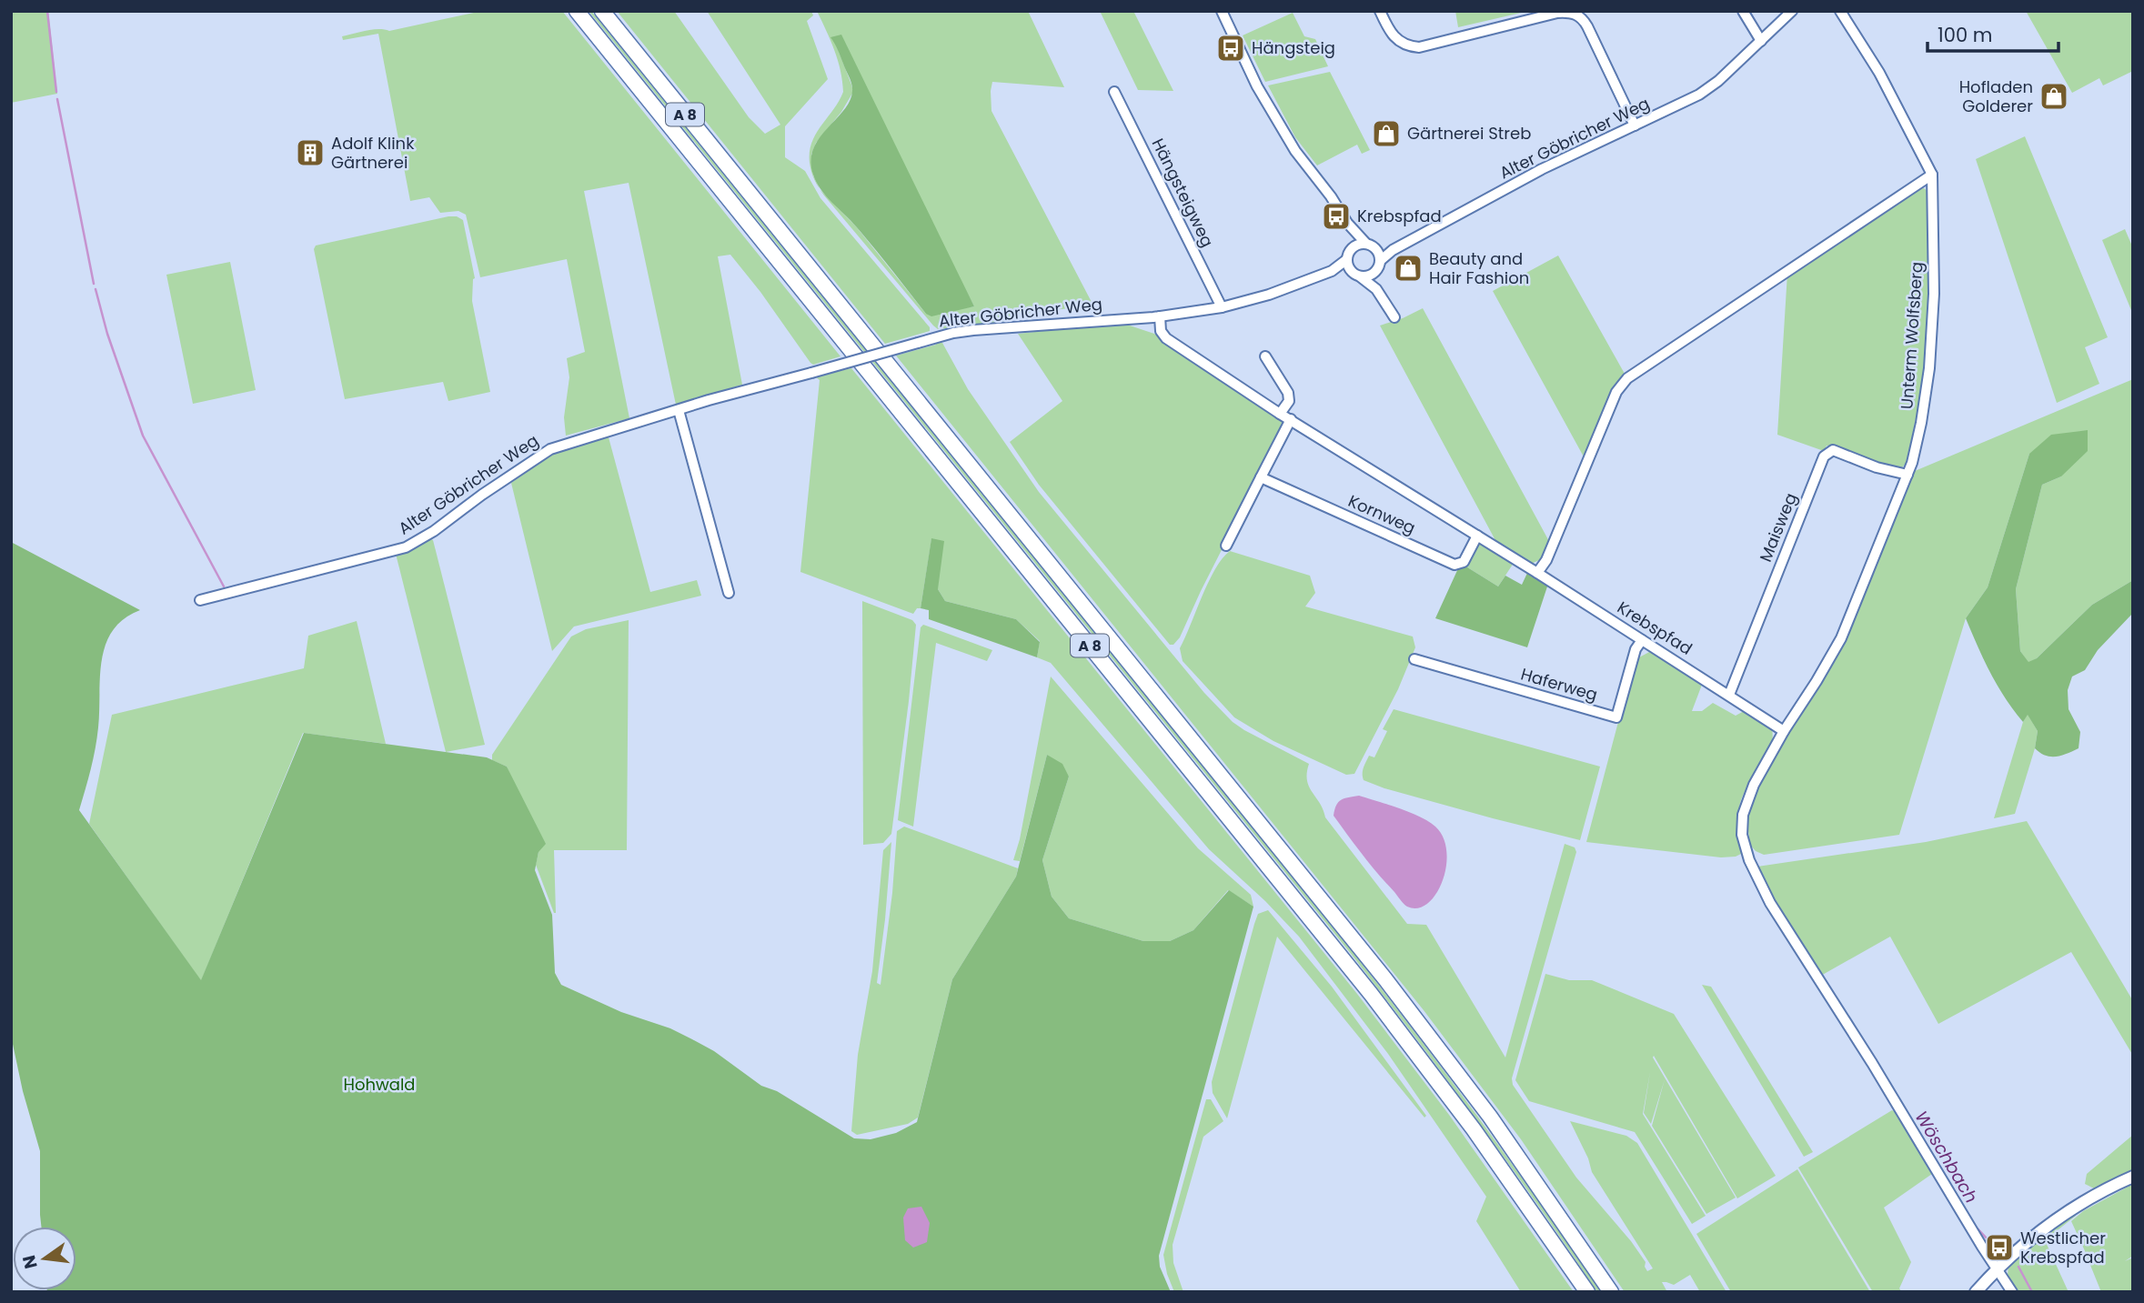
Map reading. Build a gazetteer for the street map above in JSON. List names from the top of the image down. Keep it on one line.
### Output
{"streets":{"highway":["A 8"],"street":["Alter Göbricher Weg","Hängsteigweg","Unterm Wolfsberg","Kornweg","Maisweg","Krebspfad","Haferweg"]},"crossings":[["Alter Göbricher Weg","Hängsteigweg"],["Alter Göbricher Weg","Krebspfad"],["Unterm Wolfsberg","Maisweg"],["Unterm Wolfsberg","Krebspfad"],["Kornweg","Krebspfad"],["Maisweg","Krebspfad"],["Krebspfad","Haferweg"]],"water":["Wöschbach"],"parks":["Hohwald"],"places":{"bus stop":["Hängsteig","Krebspfad","Westlicher Krebspfad"],"shop":["Hofladen Golderer","Gärtnerei Streb","Beauty and Hair Fashion"],"building":["Adolf Klink Gärtnerei"]},"scale_bar":"100 m","north":"left"}
